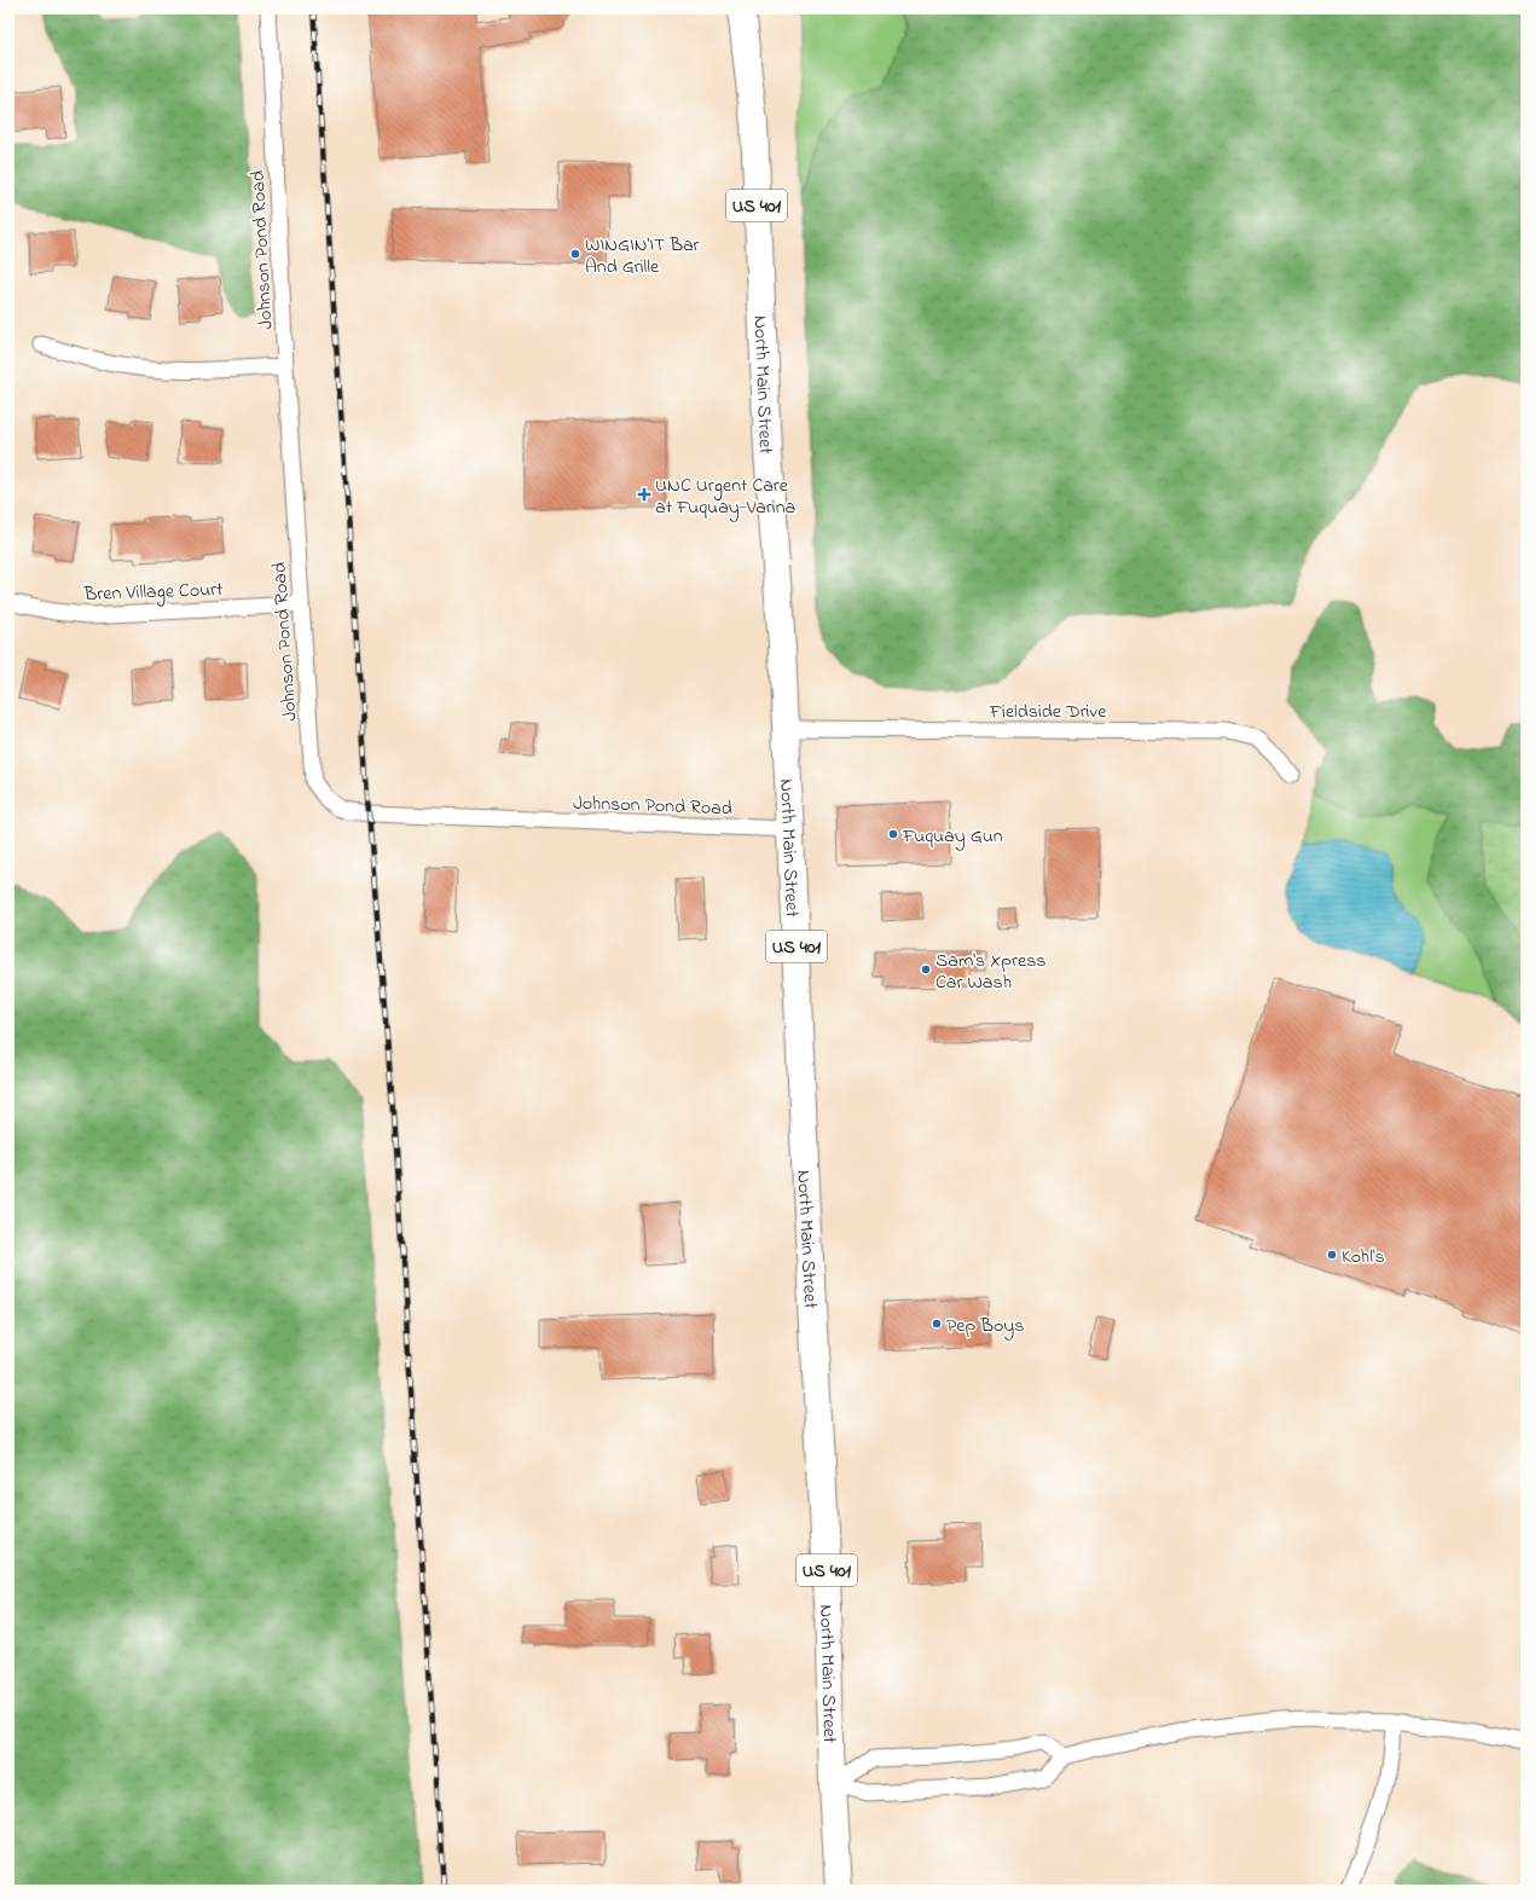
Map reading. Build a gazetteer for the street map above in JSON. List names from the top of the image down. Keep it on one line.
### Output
{"streets":{"highway":["US 401","North Main Street"],"street":["Johnson Pond Road","Bren Village Court","Fieldside Drive"]},"crossings":[["Johnson Pond Road","North Main Street"],["Johnson Pond Road","Bren Village Court"],["North Main Street","Fieldside Drive"]],"places":{"other":["WINGIN'IT Bar And Grille","Fuquay Gun","Sam's Xpress Car Wash","Kohl's","Pep Boys"],"health":["UNC Urgent Care at Fuquay-Varina"]}}
